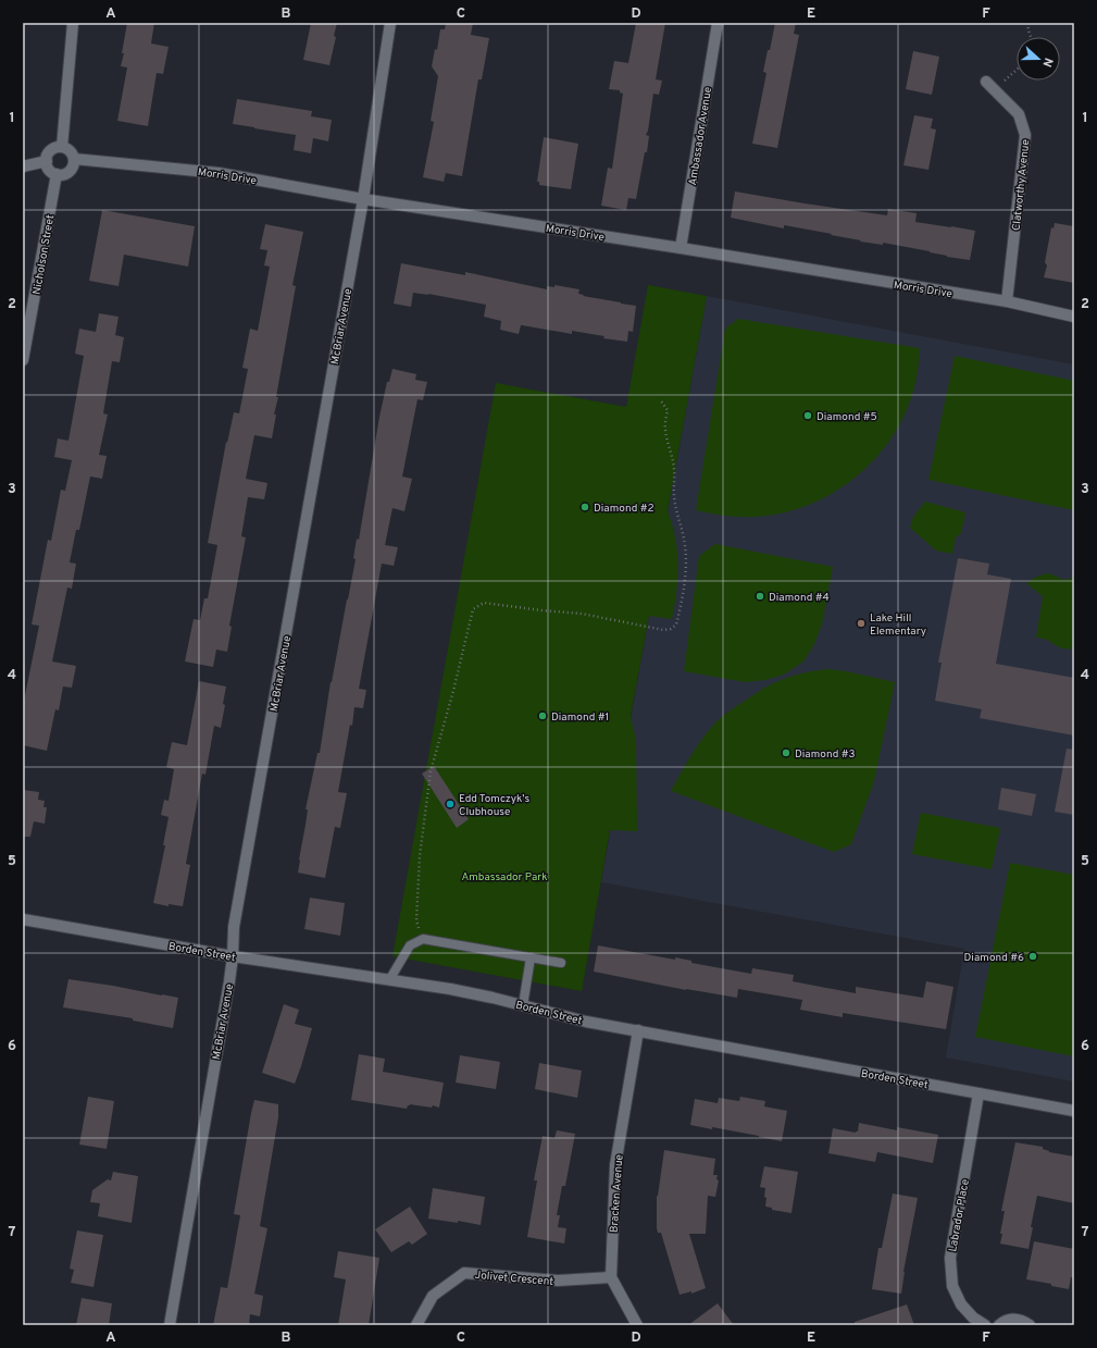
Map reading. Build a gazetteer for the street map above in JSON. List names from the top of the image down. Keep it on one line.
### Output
{"streets":{"street":["Ambassador Avenue","Morris Drive","Clatworthy Avenue","Nicholson Street","McBriar Avenue","Borden Street","Bracken Avenue","Labrador Place","Jolivet Crescent"]},"crossings":[["Ambassador Avenue","Morris Drive"],["Morris Drive","Clatworthy Avenue"],["Morris Drive","Nicholson Street"],["Morris Drive","McBriar Avenue"],["McBriar Avenue","Borden Street"],["Borden Street","Bracken Avenue"],["Borden Street","Labrador Place"],["Bracken Avenue","Jolivet Crescent"]],"parks":["Ambassador Park"],"places":["Diamond #5","Diamond #2","Diamond #4","Lake Hill Elementary","Diamond #1","Diamond #3","Edd Tomczyk's Clubhouse","Diamond #6"],"north":"right","grid":{"columns":["A","B","C","D","E","F"],"rows":["1","2","3","4","5","6","7"]}}
